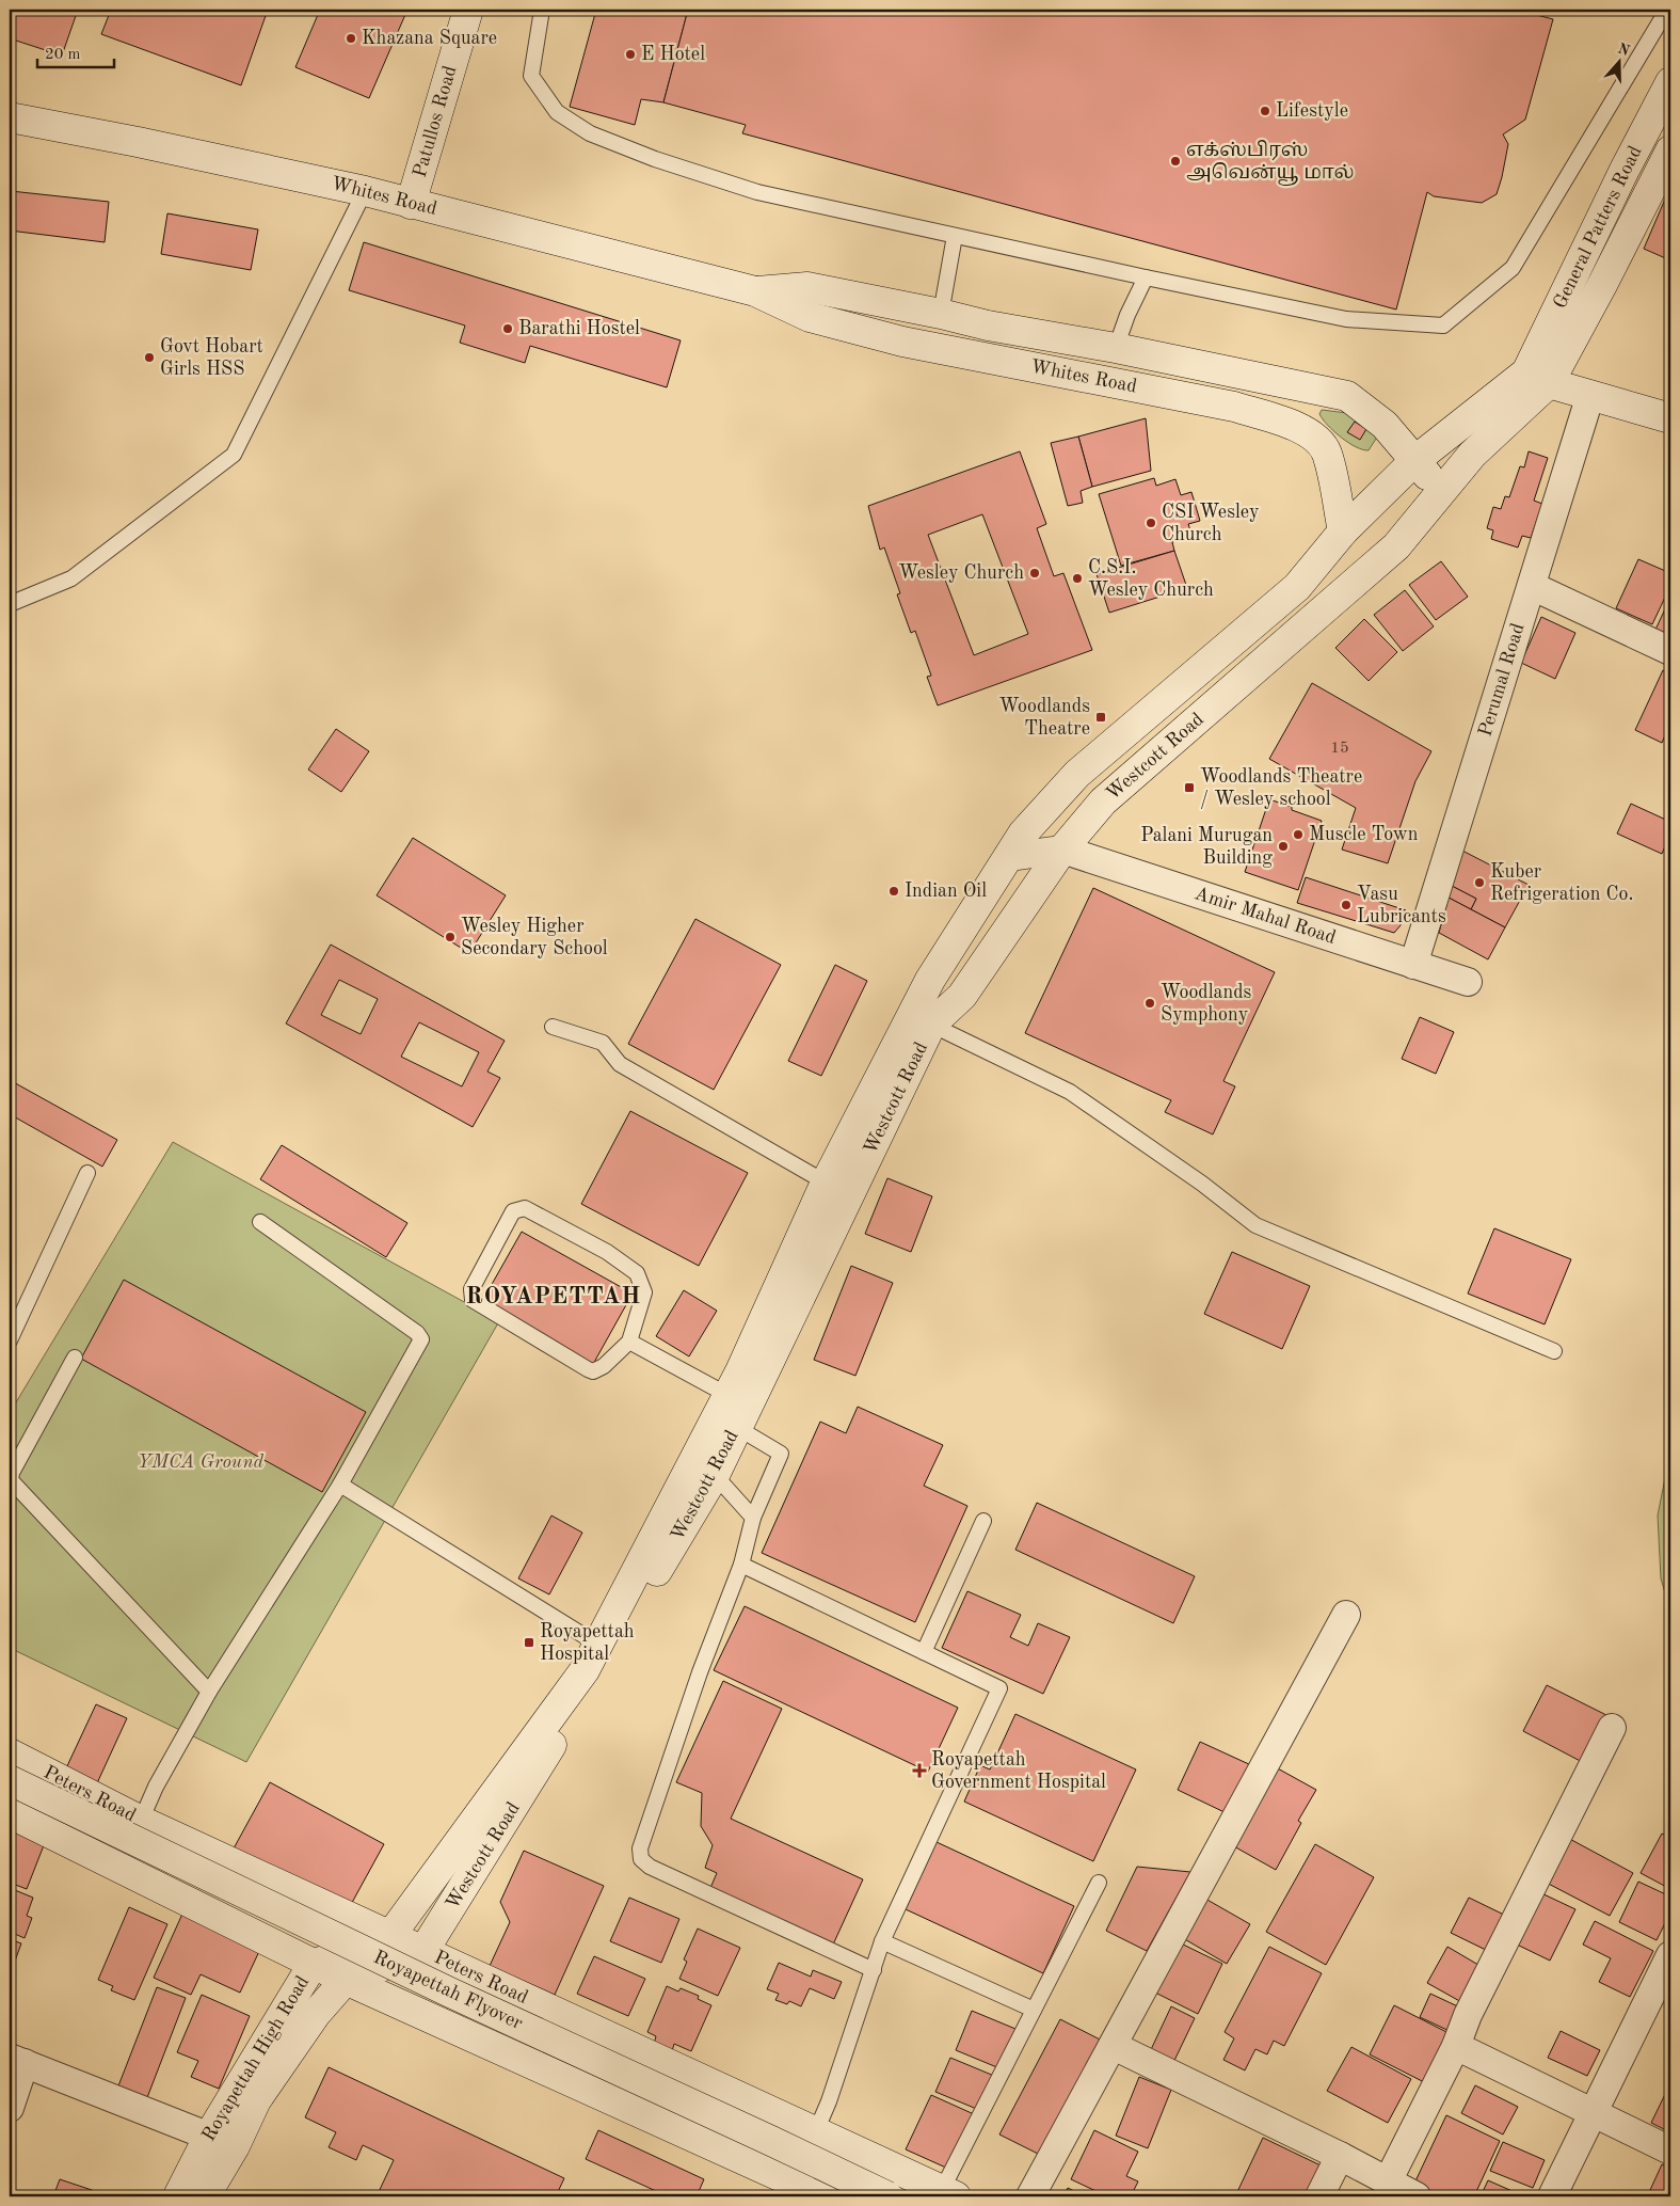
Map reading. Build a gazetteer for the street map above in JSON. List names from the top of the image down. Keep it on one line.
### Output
{"streets":{"main road":["Patullos Road","Whites Road","General Patters Road","Westcott Road","Peters Road","Royapettah Flyover","Royapettah High Road"],"street":["Perumal Road","Amir Mahal Road"]},"crossings":[["Patullos Road","Whites Road"],["Whites Road","Westcott Road"],["General Patters Road","Westcott Road"],["Perumal Road","Amir Mahal Road"],["Westcott Road","Amir Mahal Road"],["Westcott Road","Peters Road"],["Westcott Road","Royapettah High Road"],["Peters Road","Royapettah High Road"]],"districts":["ROYAPETTAH"],"parks":["YMCA Ground"],"places":{"other":["Khazana Square","E Hotel","Lifestyle","எக்ஸ்பிரஸ் அவென்யூ மால்","Barathi Hostel","Govt Hobart Girls HSS","CSI Wesley Church","Wesley Church","C.S.I. Wesley Church","Muscle Town","Palani Murugan Building","Kuber Refrigeration Co.","Indian Oil","Vasu Lubricants","Wesley Higher Secondary School","Woodlands Symphony"],"transit":["Woodlands Theatre","Woodlands Theatre / Wesley school","Royapettah Hospital"],"health":["Royapettah Government Hospital"]},"house_numbers":["15"],"scale_bar":"20 m","north":"top"}
